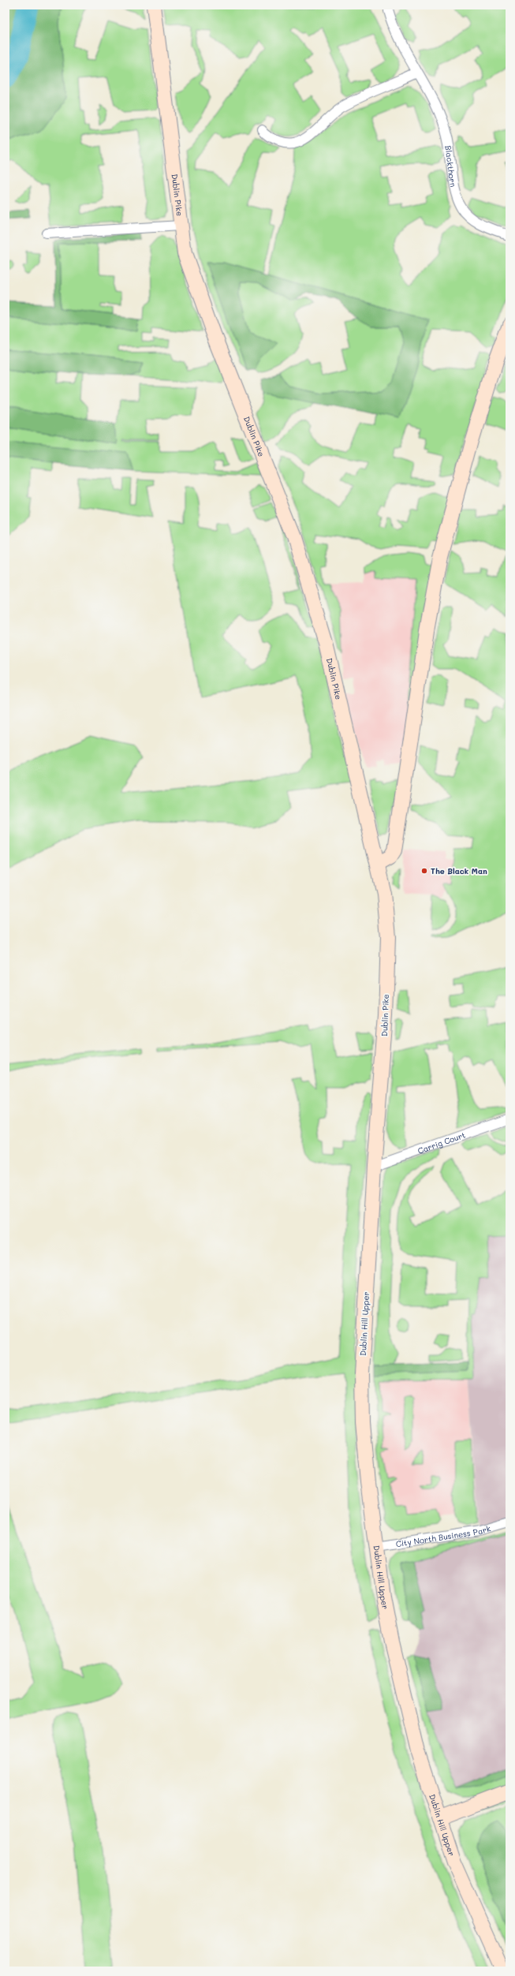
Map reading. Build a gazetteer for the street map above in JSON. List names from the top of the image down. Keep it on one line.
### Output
{"streets":{"street":["Blackthorn","Dublin Pike","Carrig Court","Dublin Hill Upper","City North Business Park"]},"crossings":[["Dublin Pike","Carrig Court"],["Dublin Pike","Dublin Hill Upper"],["Carrig Court","Dublin Hill Upper"],["Dublin Hill Upper","City North Business Park"]],"places":["The Black Man"]}
